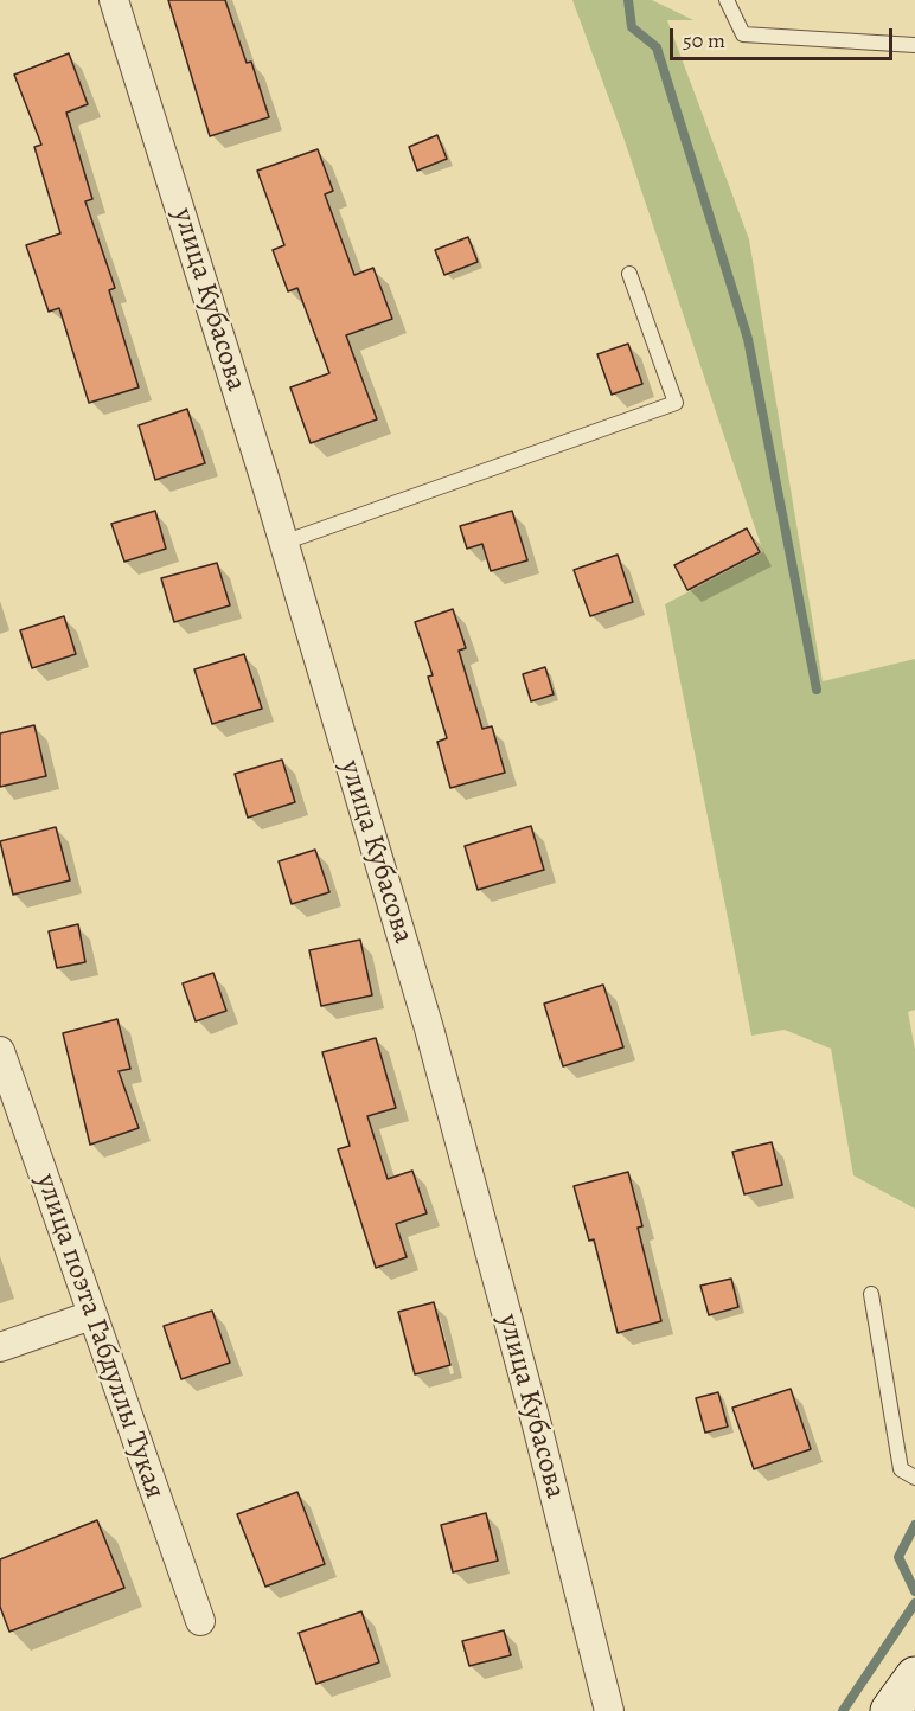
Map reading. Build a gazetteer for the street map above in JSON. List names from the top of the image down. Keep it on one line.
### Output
{"streets":{"street":["улица Кубасова","улица поэта Габдуллы Тукая"]},"scale_bar":"50 m"}
